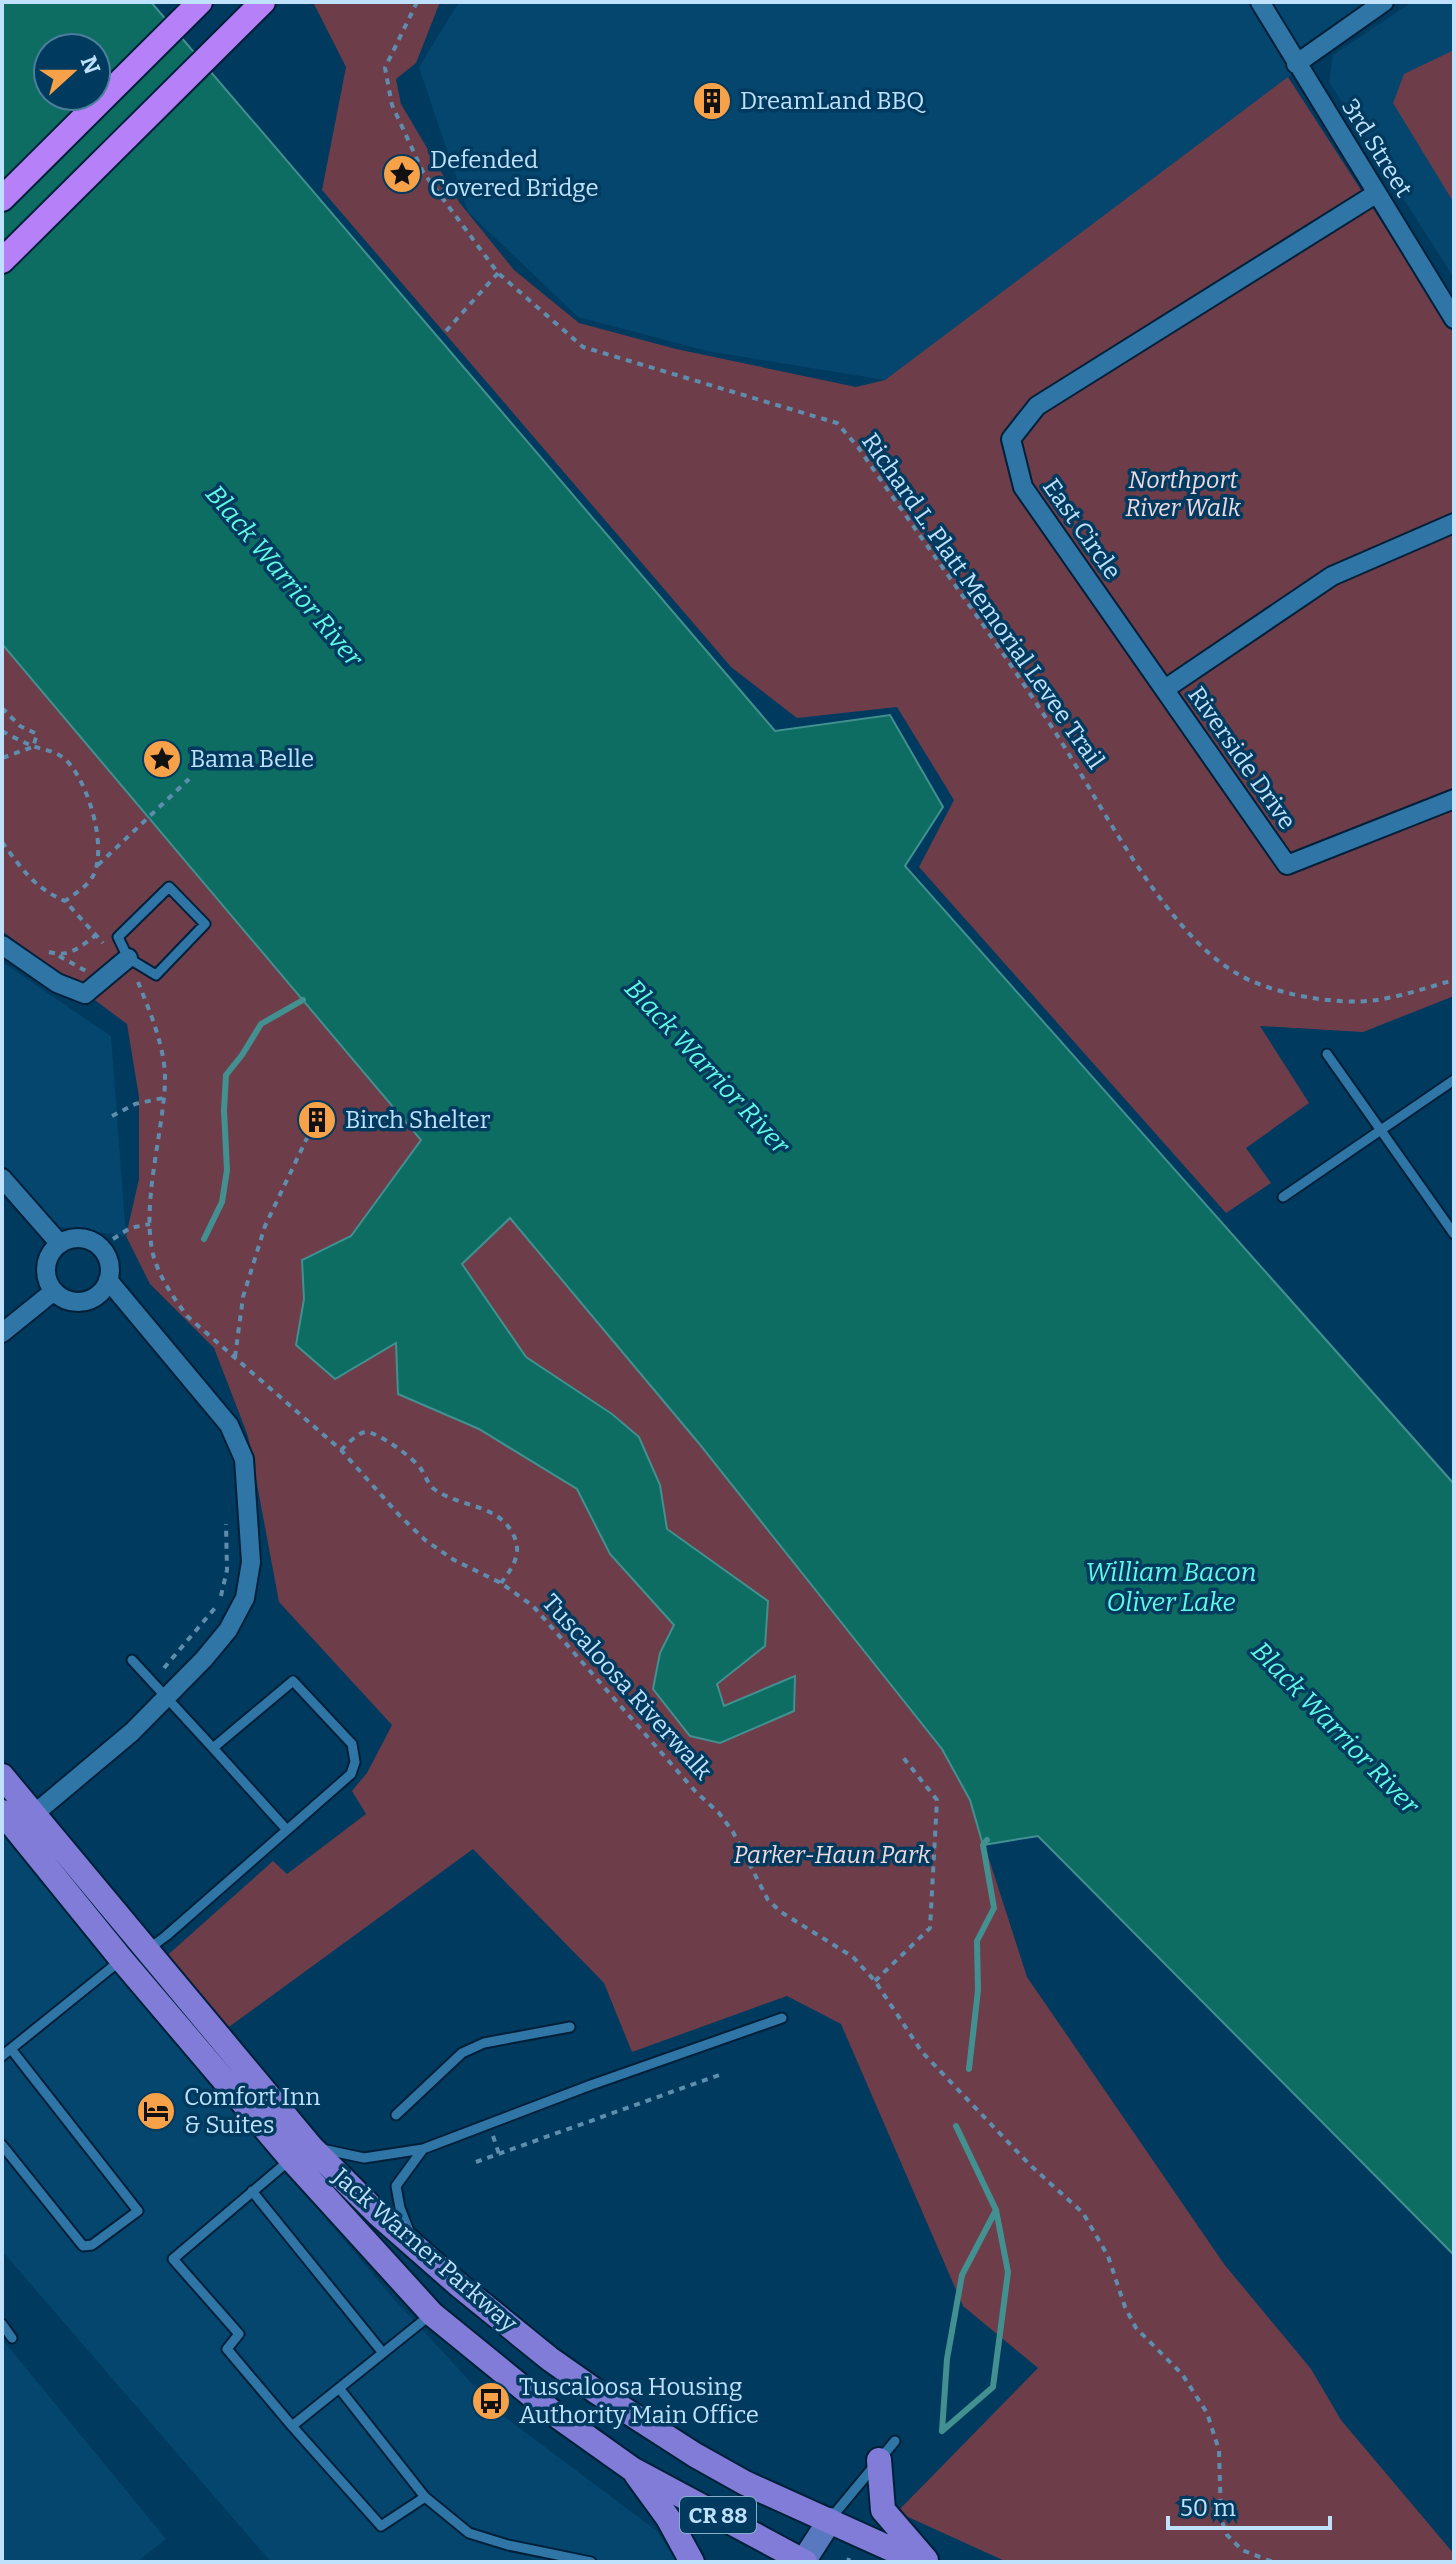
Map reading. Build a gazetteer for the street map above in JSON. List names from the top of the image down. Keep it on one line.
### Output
{"streets":{"main road":["Jack Warner Parkway","CR 88"],"street":["3rd Street","East Circle","Riverside Drive"],"path":["Richard L. Platt Memorial Levee Trail","Tuscaloosa Riverwalk"]},"crossings":[["3rd Street","East Circle"],["East Circle","Riverside Drive"]],"water":["Black Warrior River","William Bacon Oliver Lake"],"parks":["Northport River Walk","Parker-Haun Park"],"places":{"building":["DreamLand BBQ","Birch Shelter"],"place":["Defended Covered Bridge","Bama Belle"],"hotel":["Comfort Inn & Suites"],"bus stop":["Tuscaloosa Housing Authority Main Office"]},"scale_bar":"50 m","north":"right"}
